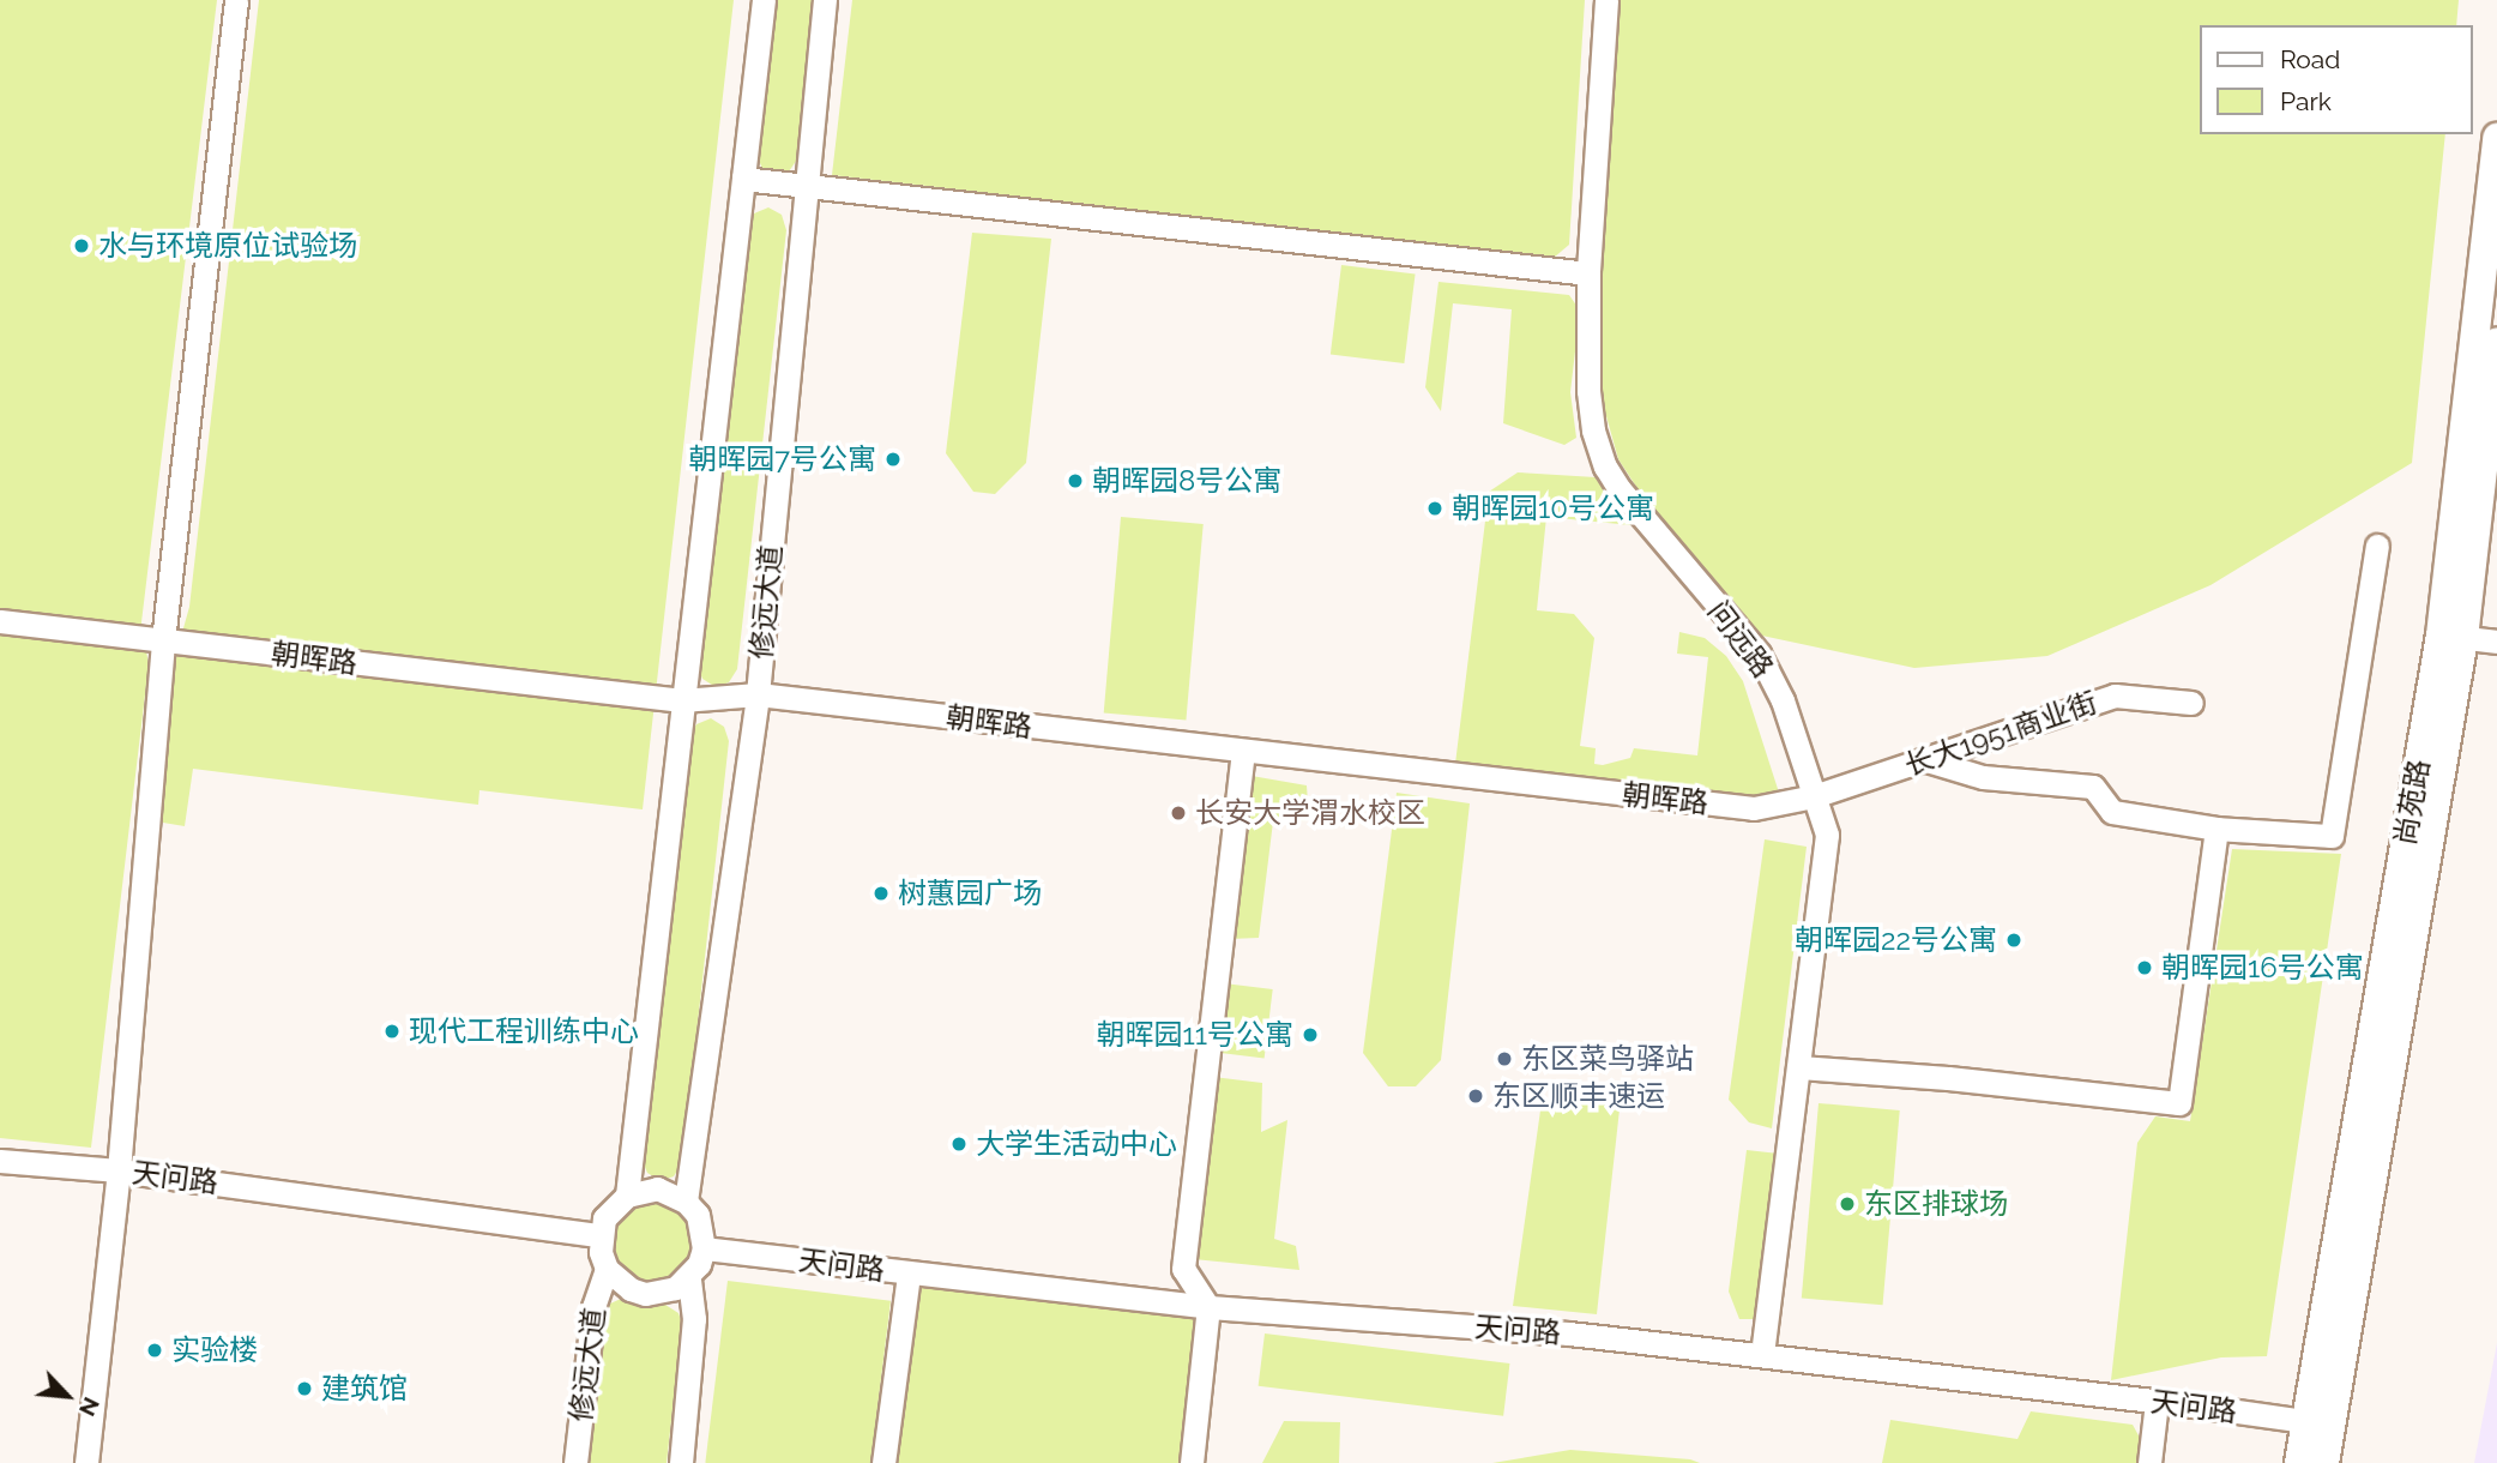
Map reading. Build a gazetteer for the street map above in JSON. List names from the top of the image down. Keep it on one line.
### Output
{"streets":{"main road":["尚苑路"],"street":["修远大道","问远路","朝晖路","长大1951商业街","天问路"]},"crossings":[["修远大道","朝晖路"],["修远大道","天问路"],["问远路","朝晖路"],["问远路","长大1951商业街"],["问远路","天问路"],["朝晖路","长大1951商业街"],["尚苑路","天问路"]],"places":["水与环境原位试验场","朝晖园7号公寓","朝晖园8号公寓","朝晖园10号公寓","长安大学渭水校区","树蕙园广场","朝晖园22号公寓","朝晖园16号公寓","现代工程训练中心","朝晖园11号公寓","东区菜鸟驿站","东区顺丰速运","大学生活动中心","东区排球场","实验楼","建筑馆"],"legend":["Road","Park"],"north":"bottom right"}
